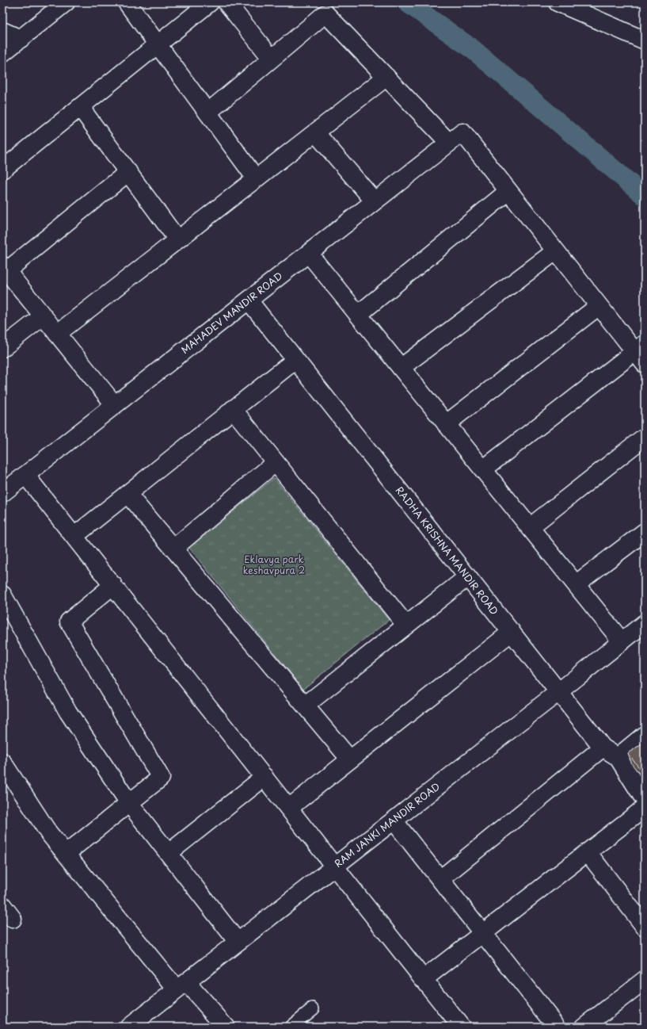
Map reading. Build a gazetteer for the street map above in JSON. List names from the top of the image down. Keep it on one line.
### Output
{"streets":{"street":["MAHADEV MANDIR ROAD","RADHA KRISHNA MANDIR ROAD","RAM JANKI MANDIR ROAD"]},"crossings":[["MAHADEV MANDIR ROAD","RADHA KRISHNA MANDIR ROAD"],["RADHA KRISHNA MANDIR ROAD","RAM JANKI MANDIR ROAD"]],"parks":["Eklavya park keshavpura 2"]}
